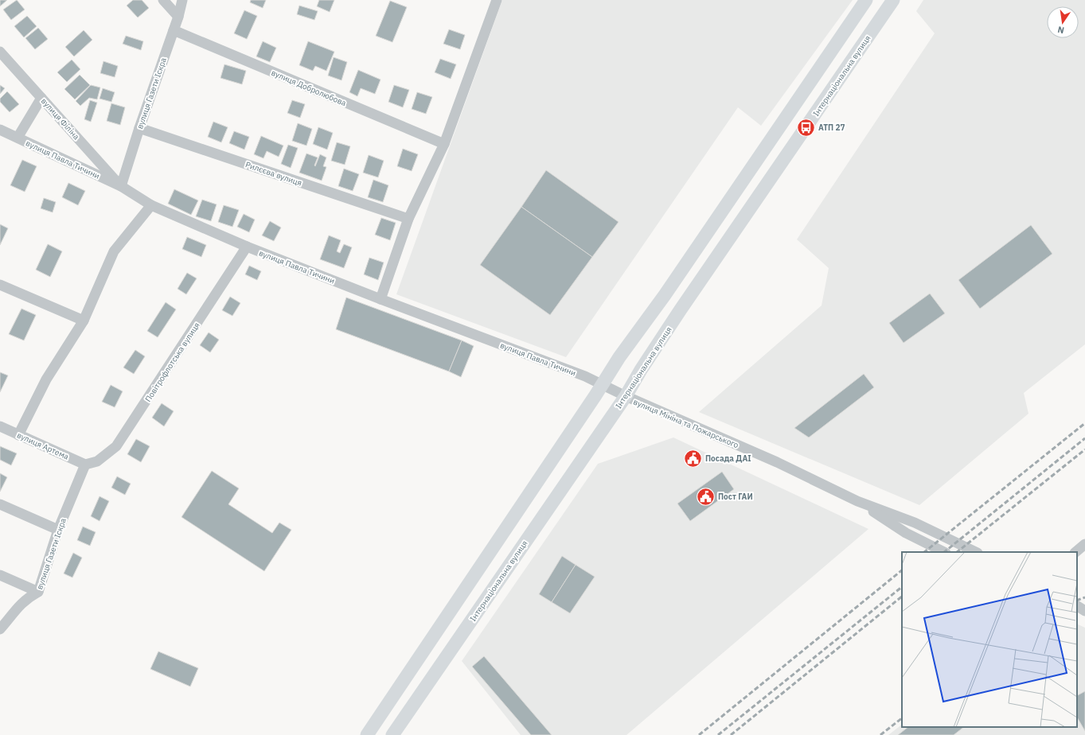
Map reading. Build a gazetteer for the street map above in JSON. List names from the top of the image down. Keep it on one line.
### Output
{"streets":{"main road":["Інтернаціональна вулиця"],"street":["вулиця Добролюбова","вулиця Газети Іскра","вулиця Філіна","вулиця Павла Тичини","Рилєєва вулиця","Повітрофлотська вулиця","вулиця Мініна та Пожарського","вулиця Артема"]},"crossings":[["Інтернаціональна вулиця","вулиця Мініна та Пожарського"],["вулиця Добролюбова","вулиця Газети Іскра"],["вулиця Газети Іскра","вулиця Філіна"],["вулиця Газети Іскра","вулиця Павла Тичини"],["вулиця Газети Іскра","Рилєєва вулиця"],["вулиця Газети Іскра","Повітрофлотська вулиця"],["вулиця Газети Іскра","вулиця Артема"],["вулиця Філіна","вулиця Павла Тичини"],["вулиця Павла Тичини","Повітрофлотська вулиця"],["вулиця Павла Тичини","вулиця Мініна та Пожарського"],["Повітрофлотська вулиця","вулиця Артема"]],"places":{"bus stop":["АТП 27"],"public building":["Посада ДАІ","Пост ГАИ"]},"north":"bottom"}
